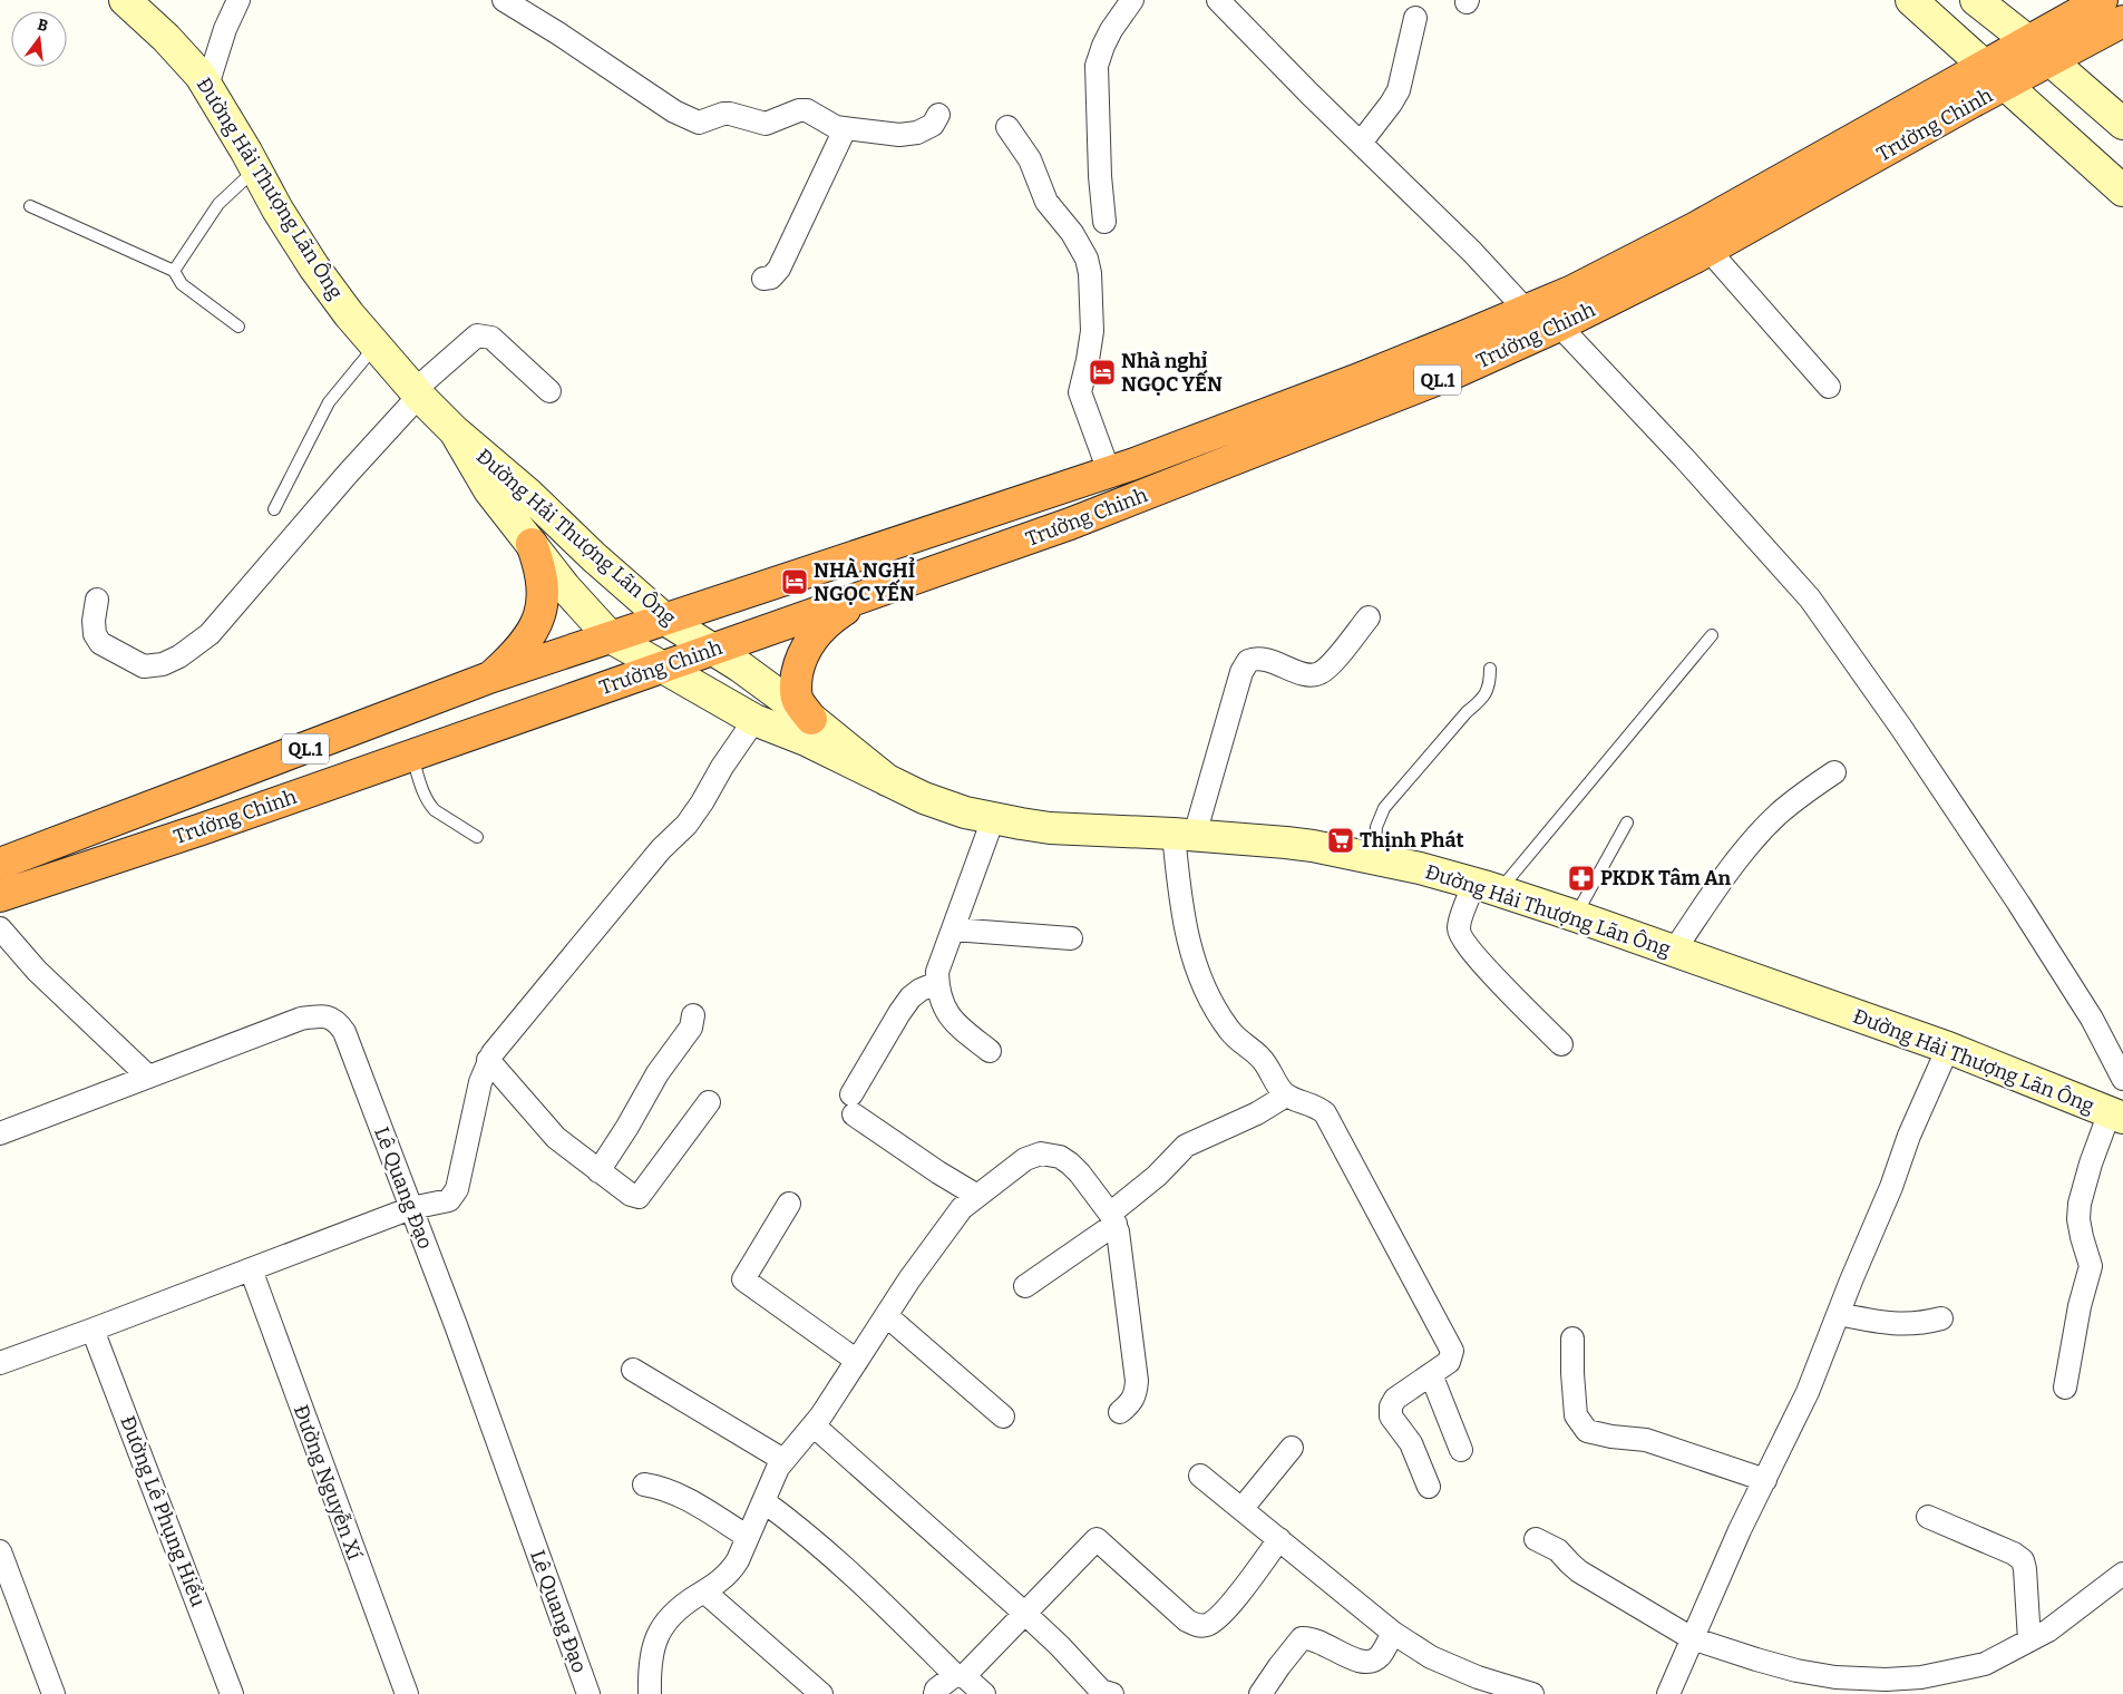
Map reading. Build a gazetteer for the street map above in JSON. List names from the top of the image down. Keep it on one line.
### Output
{"streets":{"highway":["Trường Chinh","QL.1"],"street":["Đường Hải Thượng Lãn Ông","Lê Quang Đạo","Đường Nguyễn Xí","Đường Lê Phụng Hiểu"]},"crossings":[["Trường Chinh","Đường Hải Thượng Lãn Ông"]],"places":{"hotel":["Nhà nghỉ NGỌC YẾN","NHÀ NGHỈ NGỌC YẾN"],"supermarket":["Thịnh Phát"],"pharmacy":["PKDK Tâm An"]},"north":"top"}
